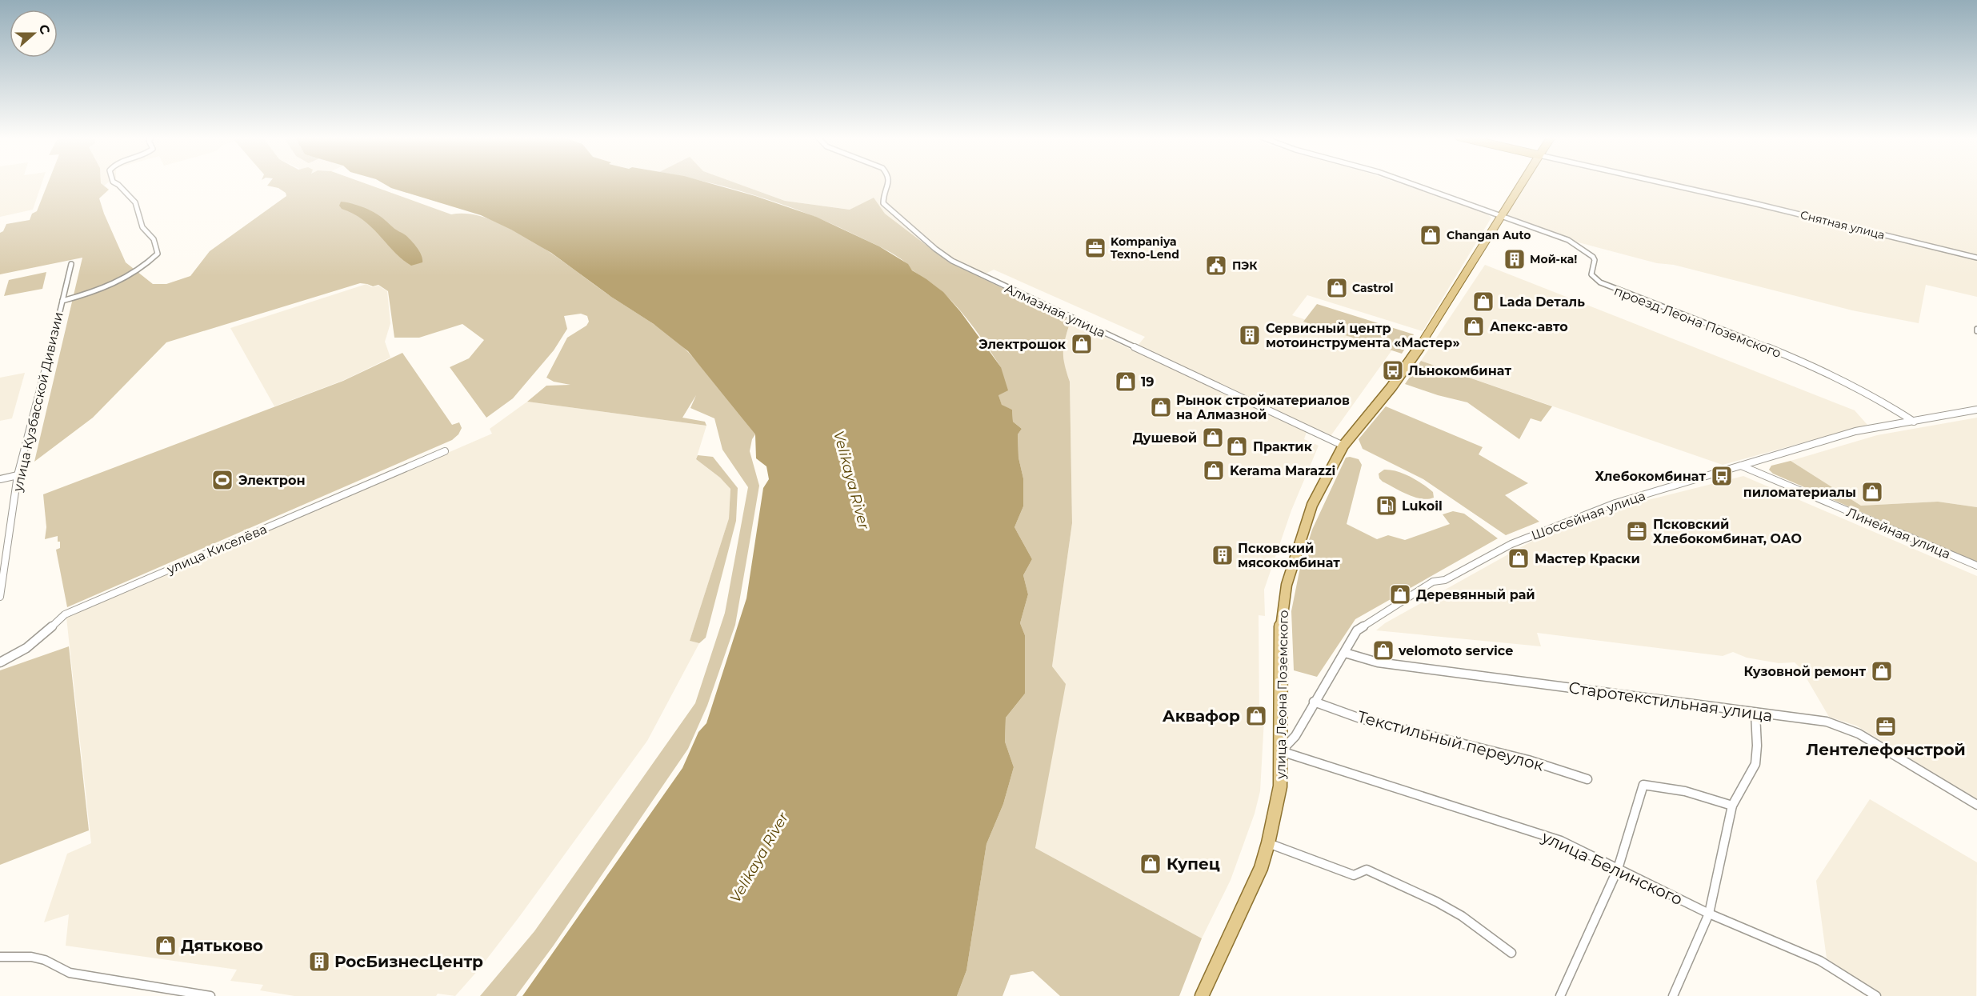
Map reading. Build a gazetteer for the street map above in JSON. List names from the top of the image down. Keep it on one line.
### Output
{"streets":{"main road":["улица Леона Поземского"],"street":["Снятная улица","Алмазная улица","проезд Леона Поземского","улица Кузбасской Дивизии","Шоссейная улица","Линейная улица","улица Киселёва","Старотекстильная улица","Текстильный переулок","улица Белинского"]},"crossings":[["Алмазная улица","улица Леона Поземского"],["проезд Леона Поземского","Шоссейная улица"],["проезд Леона Поземского","улица Леона Поземского"],["Шоссейная улица","Линейная улица"],["Шоссейная улица","улица Леона Поземского"],["Шоссейная улица","Старотекстильная улица"],["Шоссейная улица","Текстильный переулок"],["Шоссейная улица","улица Белинского"],["улица Леона Поземского","улица Белинского"]],"water":["Velikaya River"],"places":{"shop":["Changan Auto","Castrol","Lada Dеталь","Апекс-авто","Электрошок","19","Рынок стройматериалов на Алмазной","Душевой","Практик","Kerama Marazzi","пиломатериалы","Мастер Краски","Деревянный рай","velomoto service","Кузовной ремонт","Аквафор","Купец","Дятьково"],"office":["Kompaniya Texno-Lend","Псковский Хлебокомбинат, ОАО","Лентелефонстрой"],"building":["Мой-ка!","Сервисный центр мотоинструмента «Мастер»","Псковский мясокомбинат","РосБизнесЦентр"],"public building":["ПЭК"],"bus stop":["Льнокомбинат","Хлебокомбинат"],"sports":["Электрон"],"fuel station":["Lukoil"]},"north":"right"}
